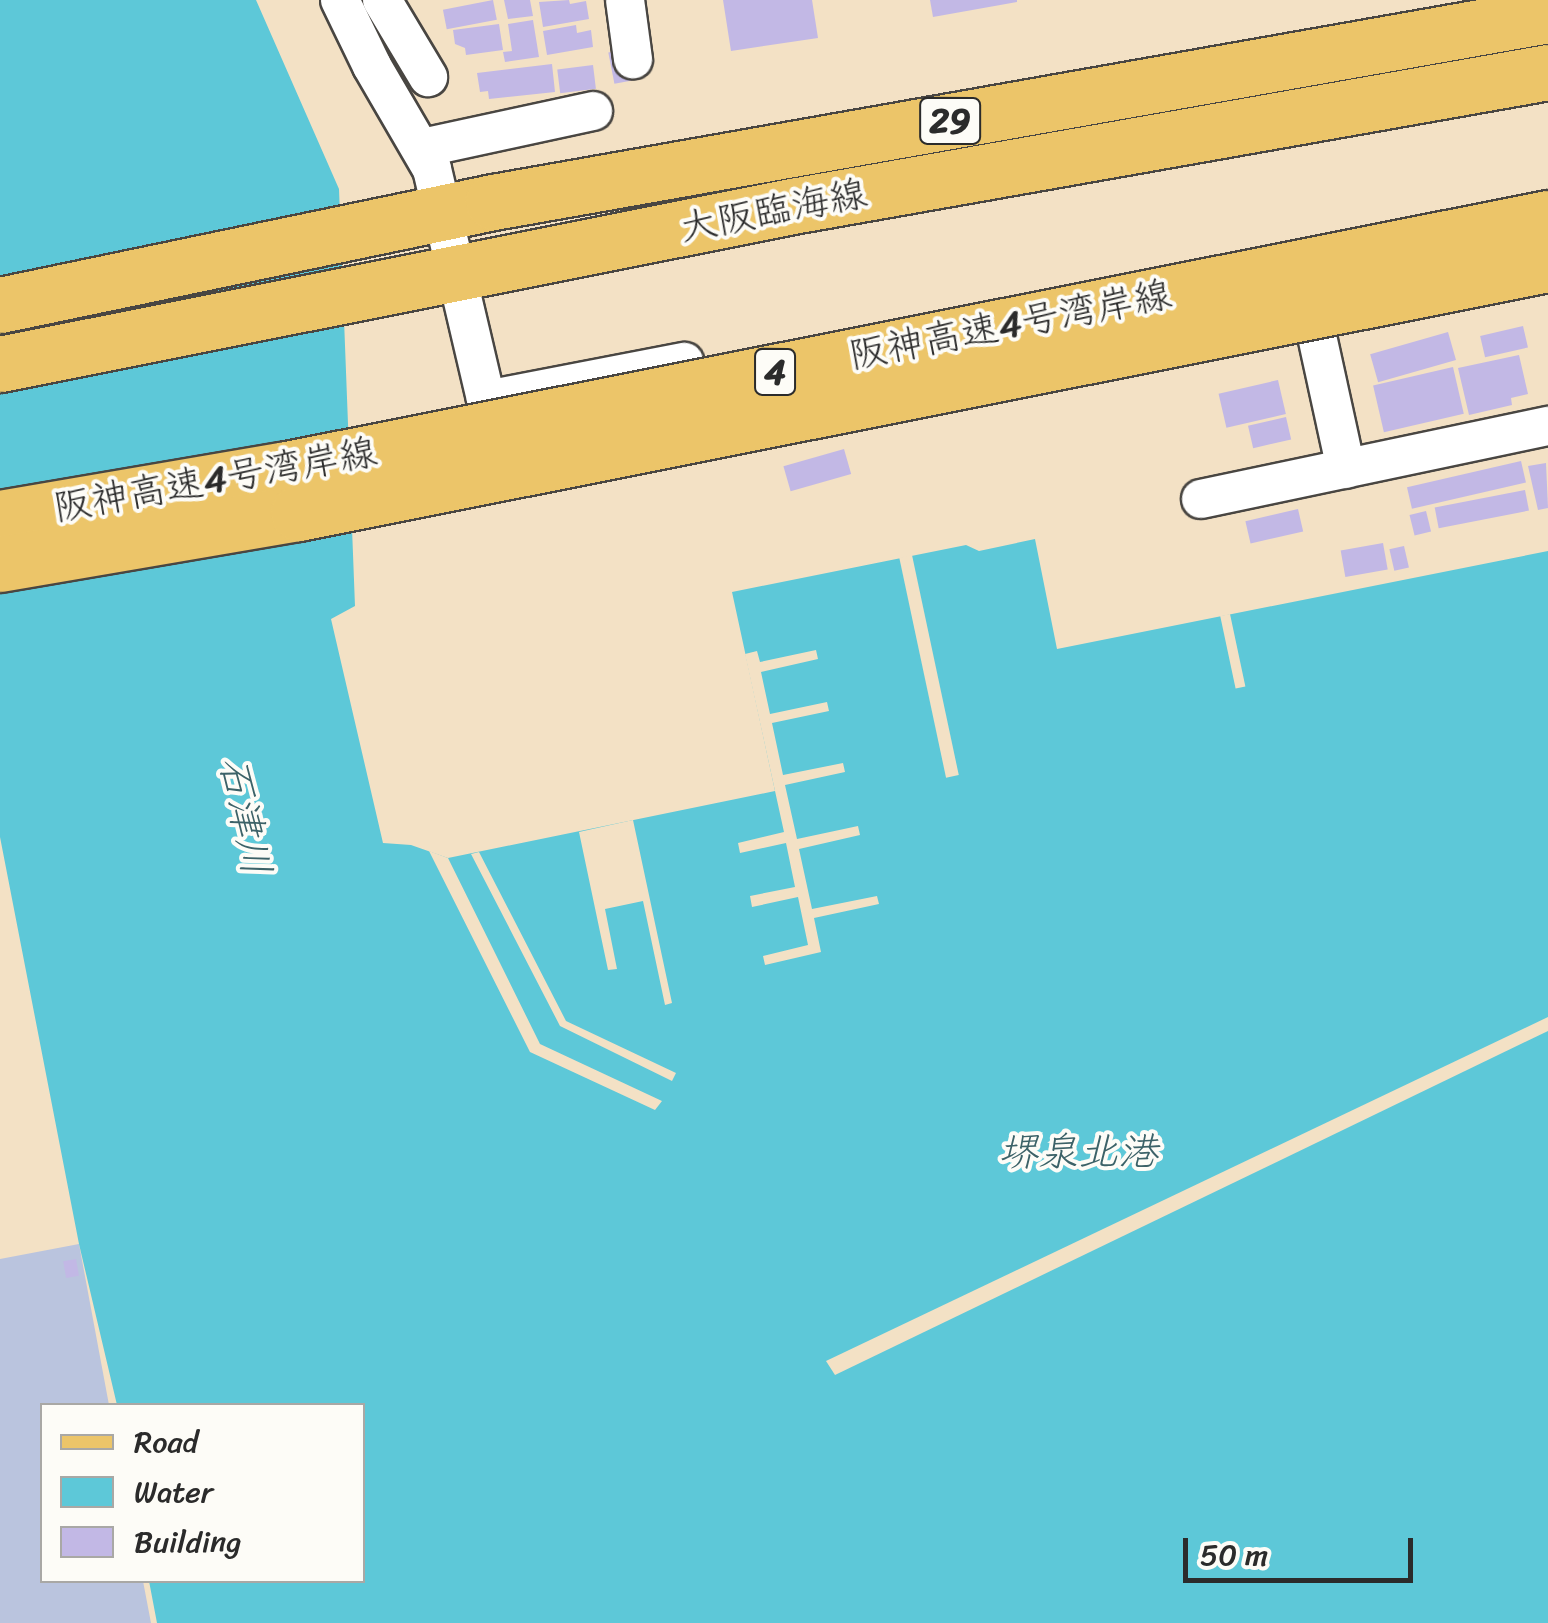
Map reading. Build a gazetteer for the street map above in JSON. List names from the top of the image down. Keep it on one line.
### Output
{"streets":{"main road":["29","大阪臨海線","阪神高速4号湾岸線","4"]},"water":["石津川","堺泉北港"],"legend":["Road","Water","Building"],"scale_bar":"50 m"}
